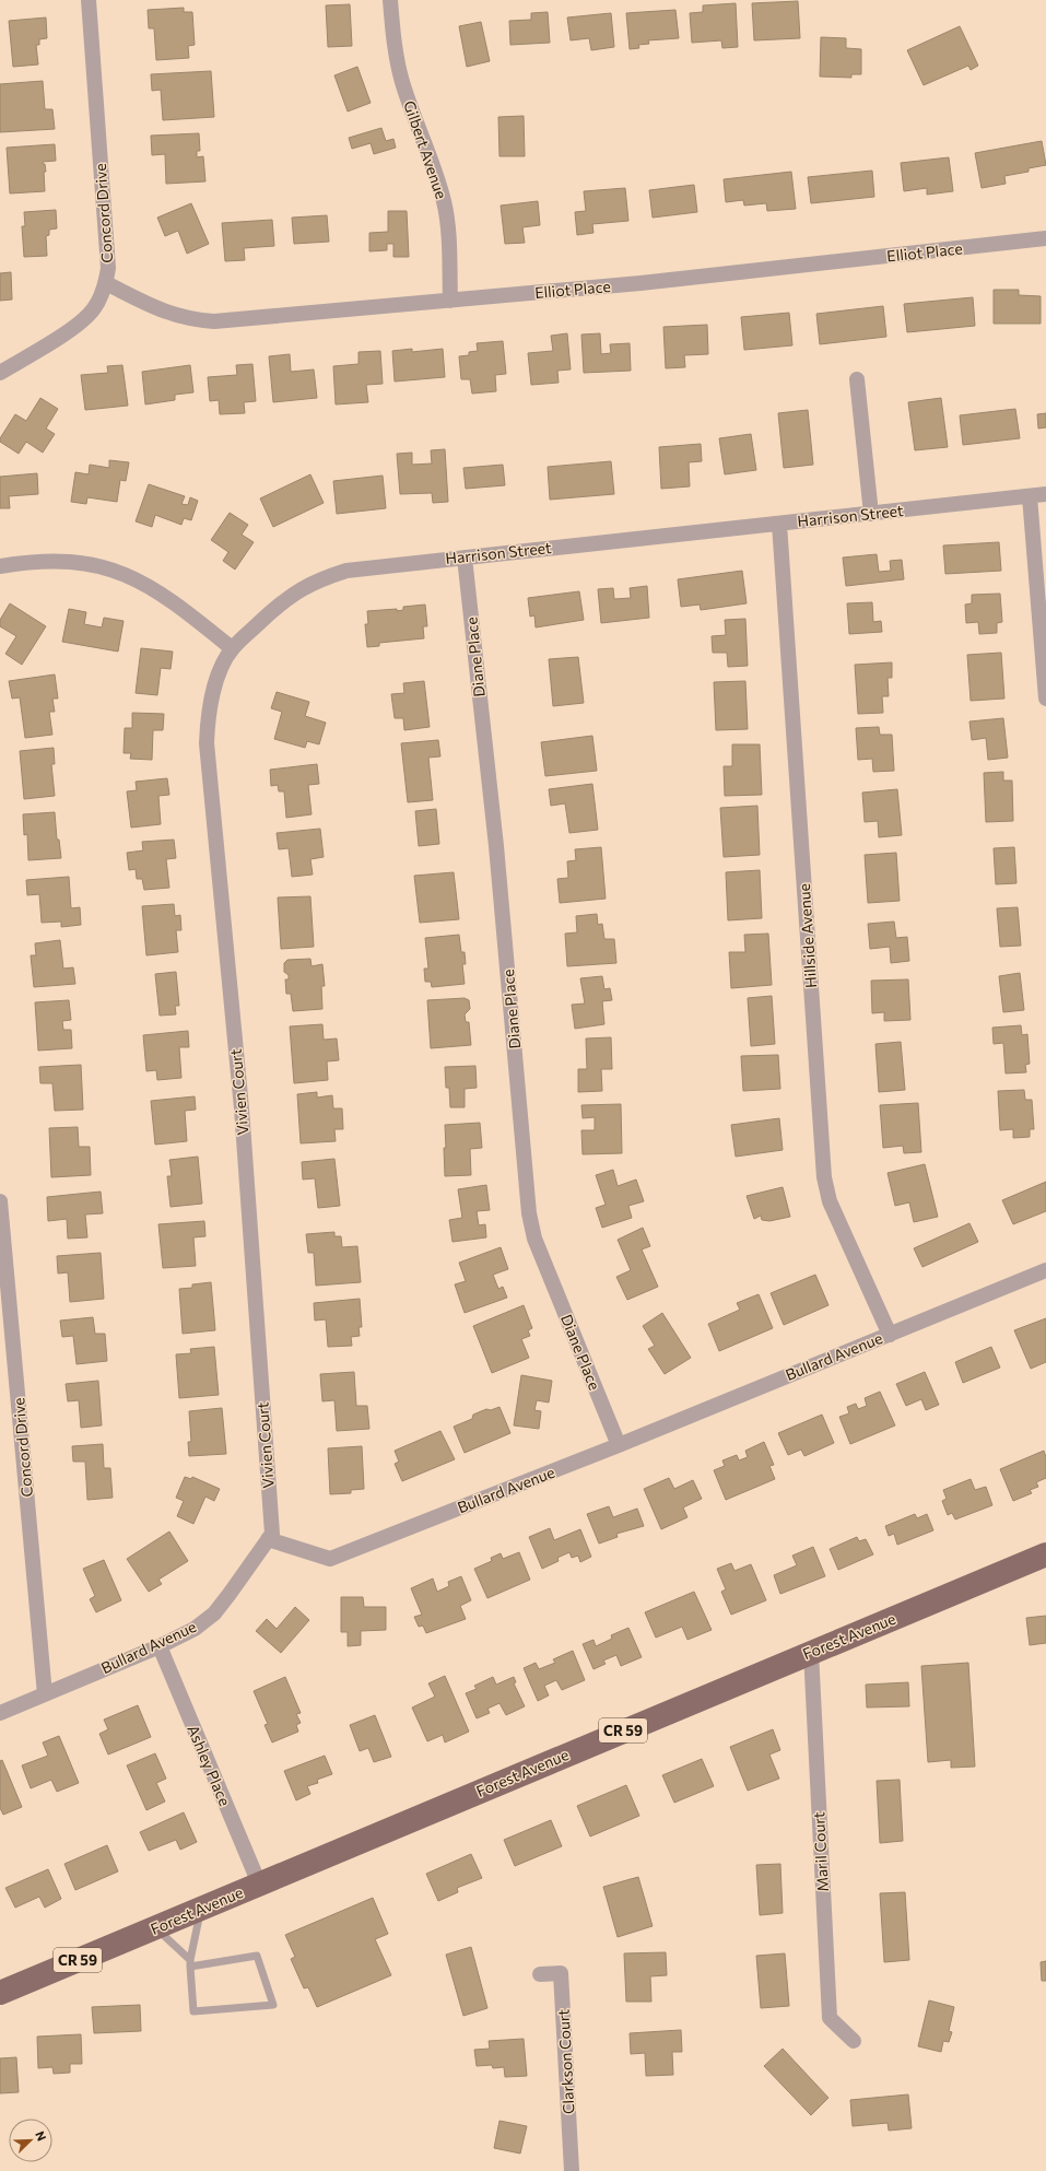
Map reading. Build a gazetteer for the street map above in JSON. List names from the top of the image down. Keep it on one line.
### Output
{"streets":{"main road":["Forest Avenue","CR 59"],"street":["Gilbert Avenue","Concord Drive","Elliot Place","Harrison Street","Diane Place","Hillside Avenue","Vivien Court","Bullard Avenue","Ashley Place","Maril Court","Clarkson Court"]},"crossings":[["Gilbert Avenue","Elliot Place"],["Concord Drive","Elliot Place"],["Concord Drive","Bullard Avenue"],["Harrison Street","Diane Place"],["Harrison Street","Hillside Avenue"],["Harrison Street","Vivien Court"],["Diane Place","Bullard Avenue"],["Hillside Avenue","Bullard Avenue"],["Vivien Court","Bullard Avenue"],["Bullard Avenue","Ashley Place"],["Forest Avenue","Ashley Place"],["Forest Avenue","Maril Court"]],"north":"top right"}
